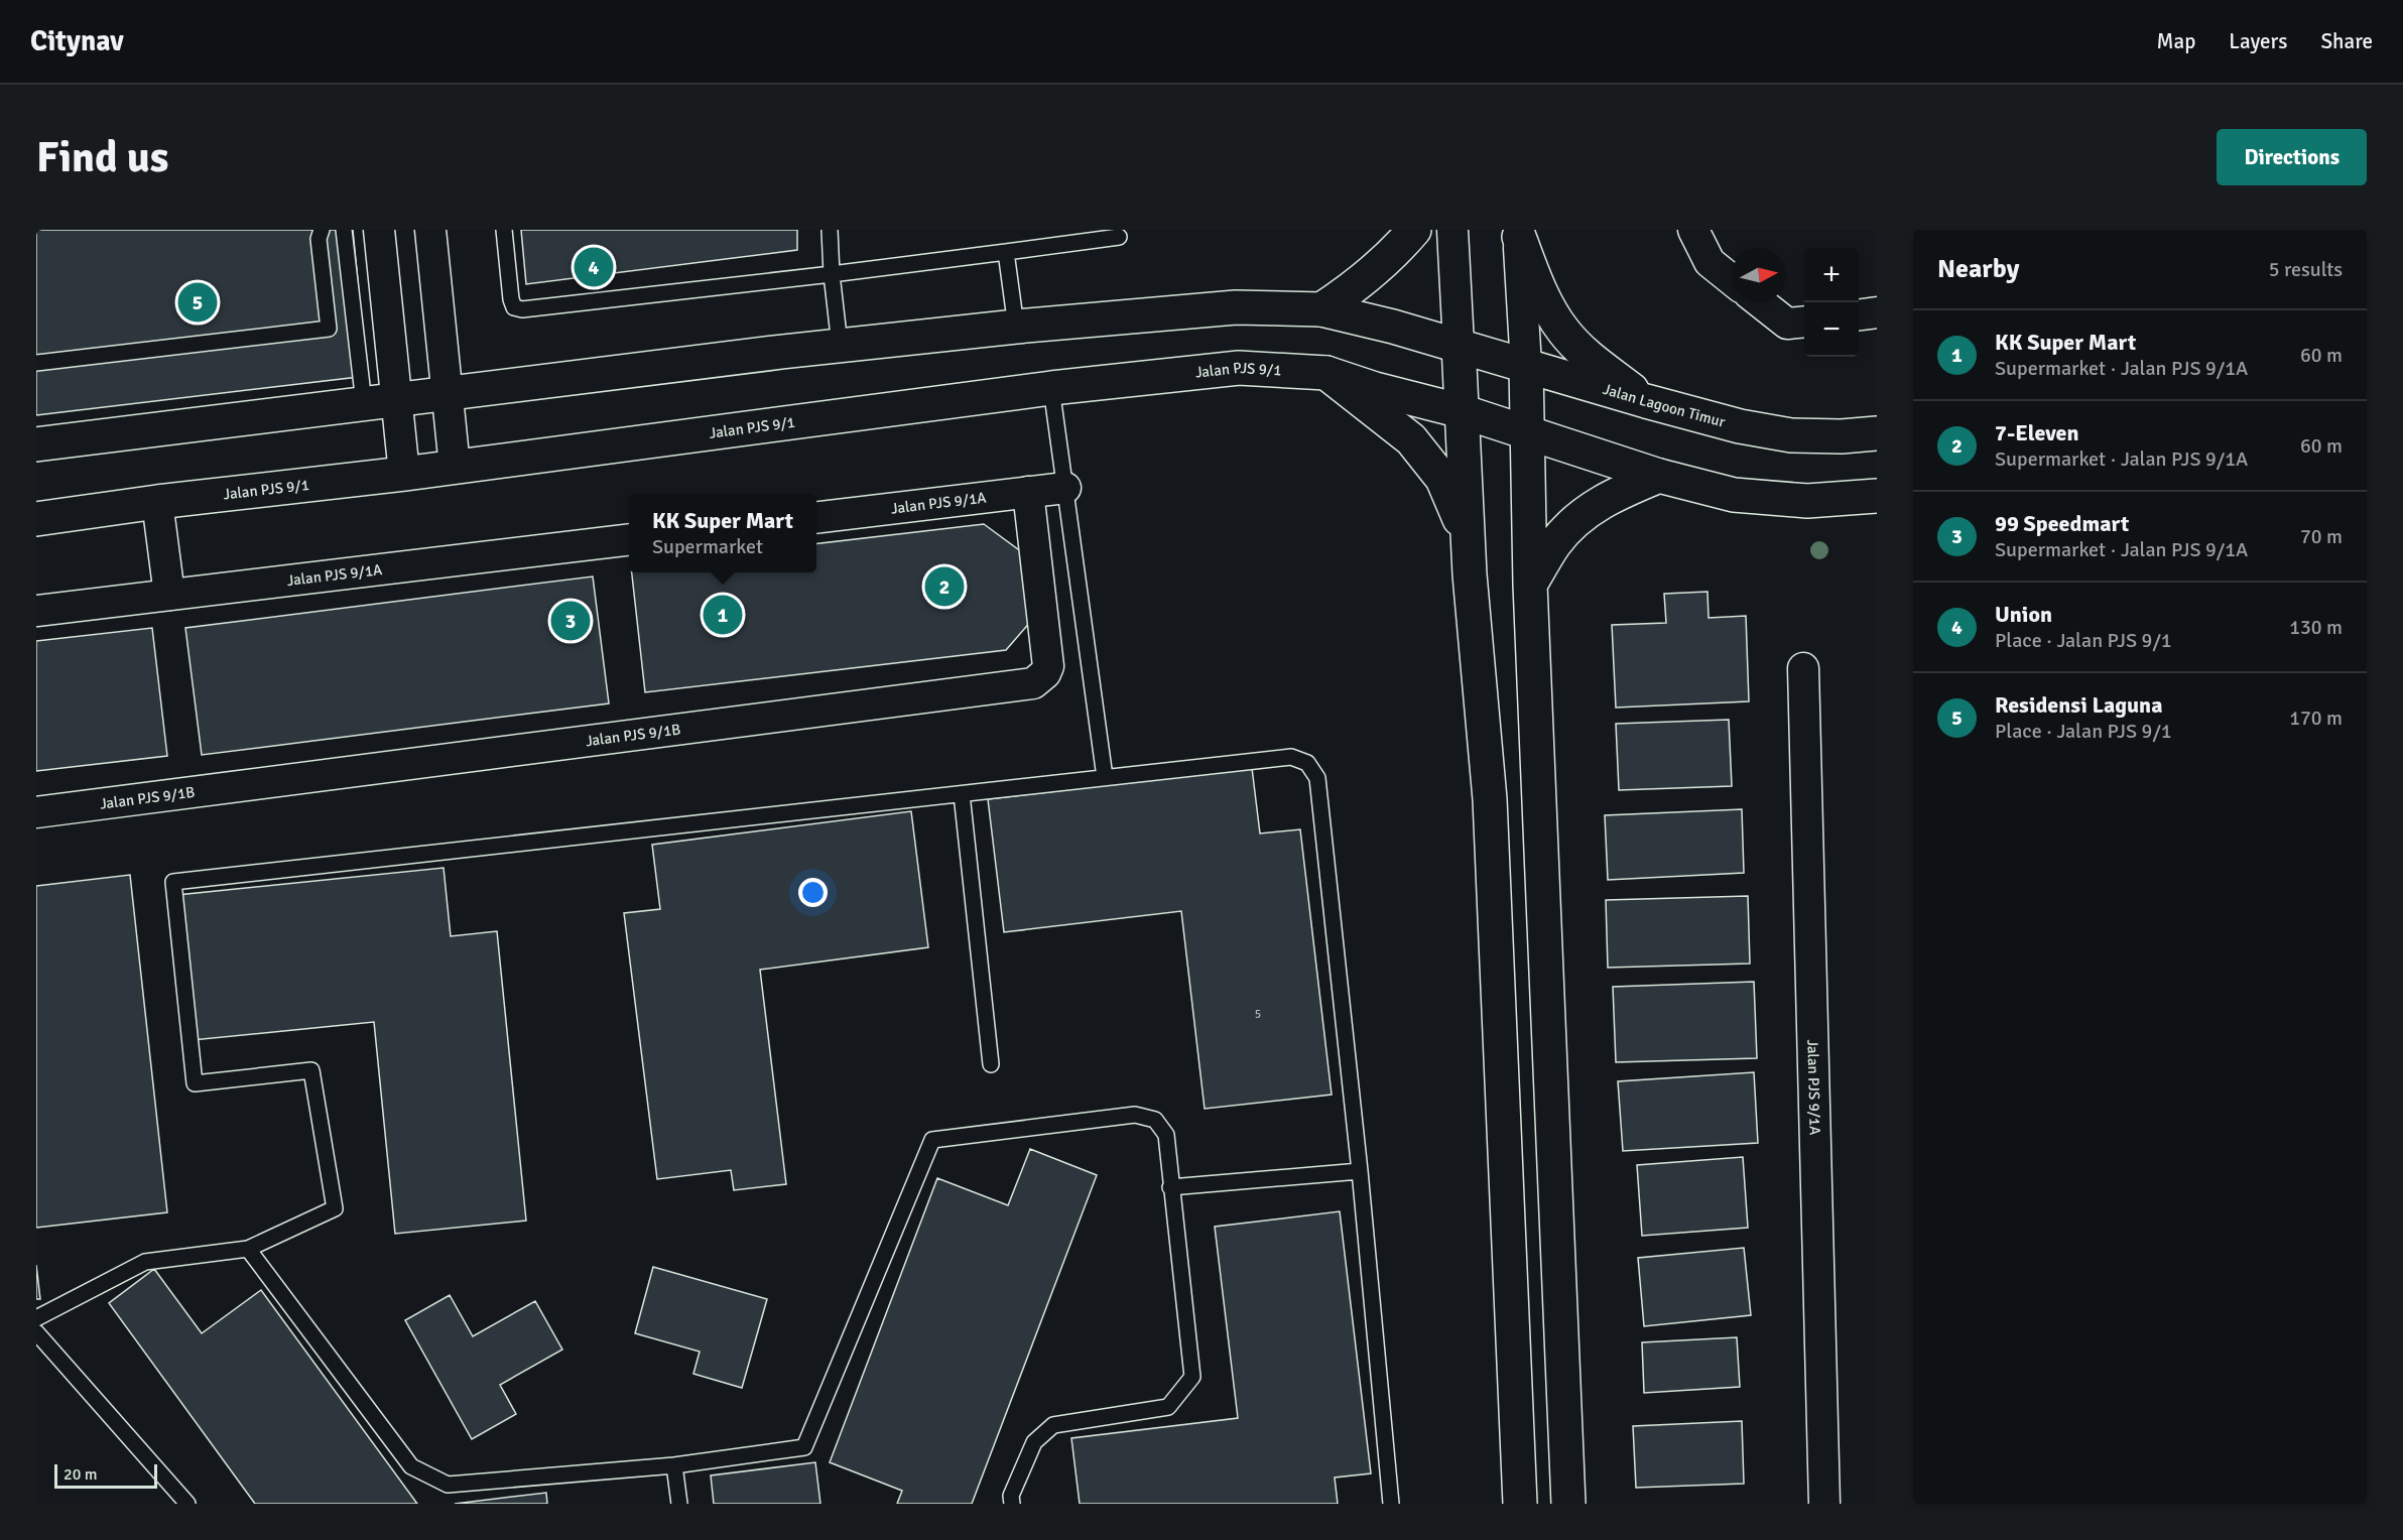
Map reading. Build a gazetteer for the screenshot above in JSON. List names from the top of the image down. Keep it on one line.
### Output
{"streets":{"main road":["Jalan PJS 9/1","Jalan Lagoon Timur"],"street":["Jalan PJS 9/1A","Jalan PJS 9/1B"]},"crossings":[["Jalan PJS 9/1A","Jalan PJS 9/1B"]],"house_numbers":["5"],"scale_bar":"20 m","north":"right","page":{"header":"Citynav","nav":["Map","Layers","Share"],"buttons":"Directions","title":"Find us","heading":["Nearby","5 results"],"pins":["4","5","2","1","3"],"map_buttons":["+","−"],"list":[{"mark":"1","name":"KK Super Mart","note":"Supermarket · Jalan PJS 9/1A","value":"60 m"},{"mark":"2","name":"7-Eleven","note":"Supermarket · Jalan PJS 9/1A","value":"60 m"},{"mark":"3","name":"99 Speedmart","note":"Supermarket · Jalan PJS 9/1A","value":"70 m"},{"mark":"4","name":"Union","note":"Place · Jalan PJS 9/1","value":"130 m"},{"mark":"5","name":"Residensi Laguna","note":"Place · Jalan PJS 9/1","value":"170 m"}],"popup":["KK Super Mart","Supermarket"],"scale":"20 m"}}
